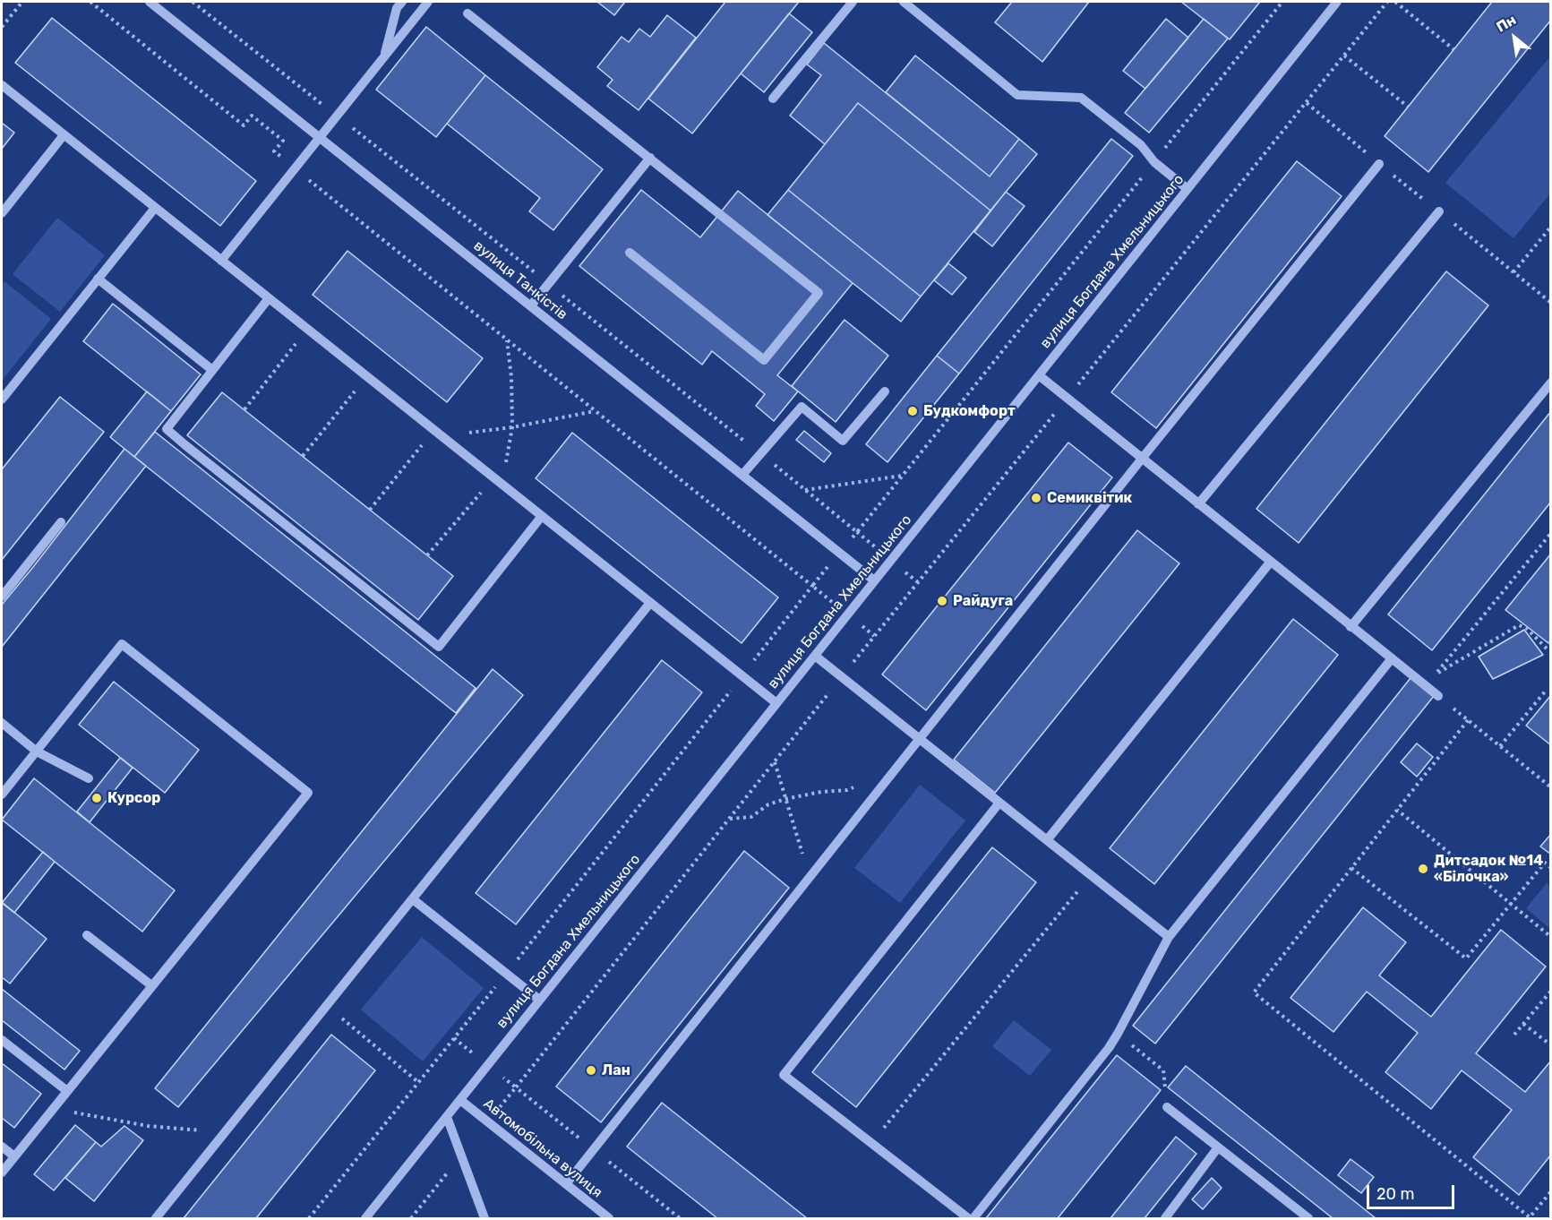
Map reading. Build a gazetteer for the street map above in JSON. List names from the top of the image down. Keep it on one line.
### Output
{"streets":{"street":["вулиця Богдана Хмельницького","вулиця Танкістів","Автомобільна вулиця"]},"crossings":[["вулиця Богдана Хмельницького","вулиця Танкістів"],["вулиця Богдана Хмельницького","Автомобільна вулиця"]],"places":["Будкомфорт","Семиквітик","Райдуга","Курсор","Дитсадок №14 «Білочка»","Лан"],"scale_bar":"20 m","north":"top left"}
